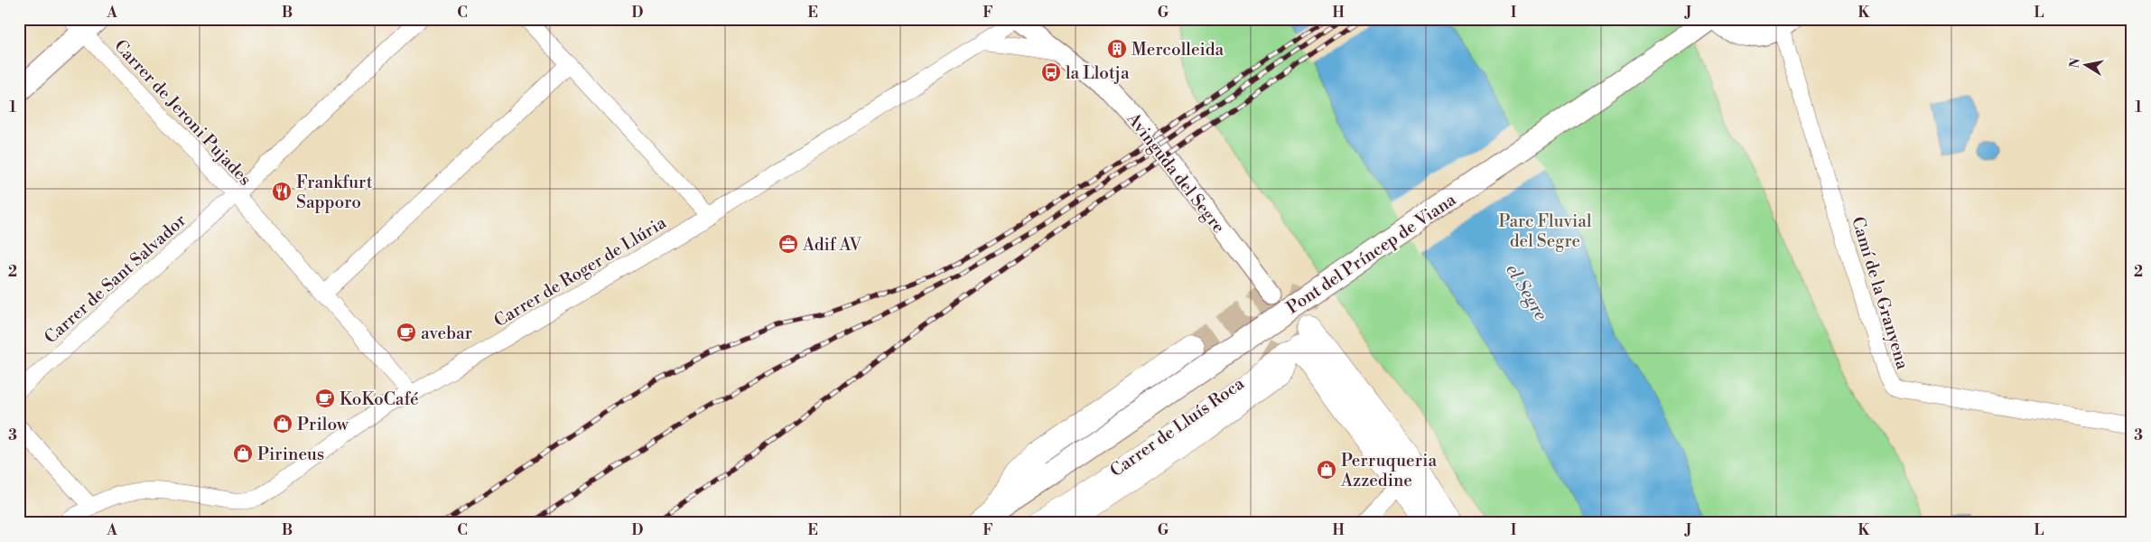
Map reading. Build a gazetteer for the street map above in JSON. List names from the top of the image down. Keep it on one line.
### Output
{"streets":{"main road":["Pont del Príncep de Viana"],"street":["Carrer de Jeroni Pujades","Avinguda del Segre","Carrer de Roger de Llúria","Carrer de Sant Salvador","Camí de la Granyena","Carrer de Lluís Roca"]},"crossings":[["Carrer de Jeroni Pujades","Carrer de Roger de Llúria"],["Carrer de Jeroni Pujades","Carrer de Sant Salvador"],["Avinguda del Segre","Carrer de Roger de Llúria"]],"water":["el Segre"],"parks":["Parc Fluvial del Segre"],"places":{"building":["Mercolleida"],"bus stop":["la Llotja"],"restaurant":["Frankfurt Sapporo"],"office":["Adif AV"],"cafe":["avebar","KoKoCafé"],"shop":["Prilow","Pirineus","Perruqueria Azzedine"]},"north":"left","grid":{"columns":["A","B","C","D","E","F","G","H","I","J","K","L"],"rows":["1","2","3"]}}
